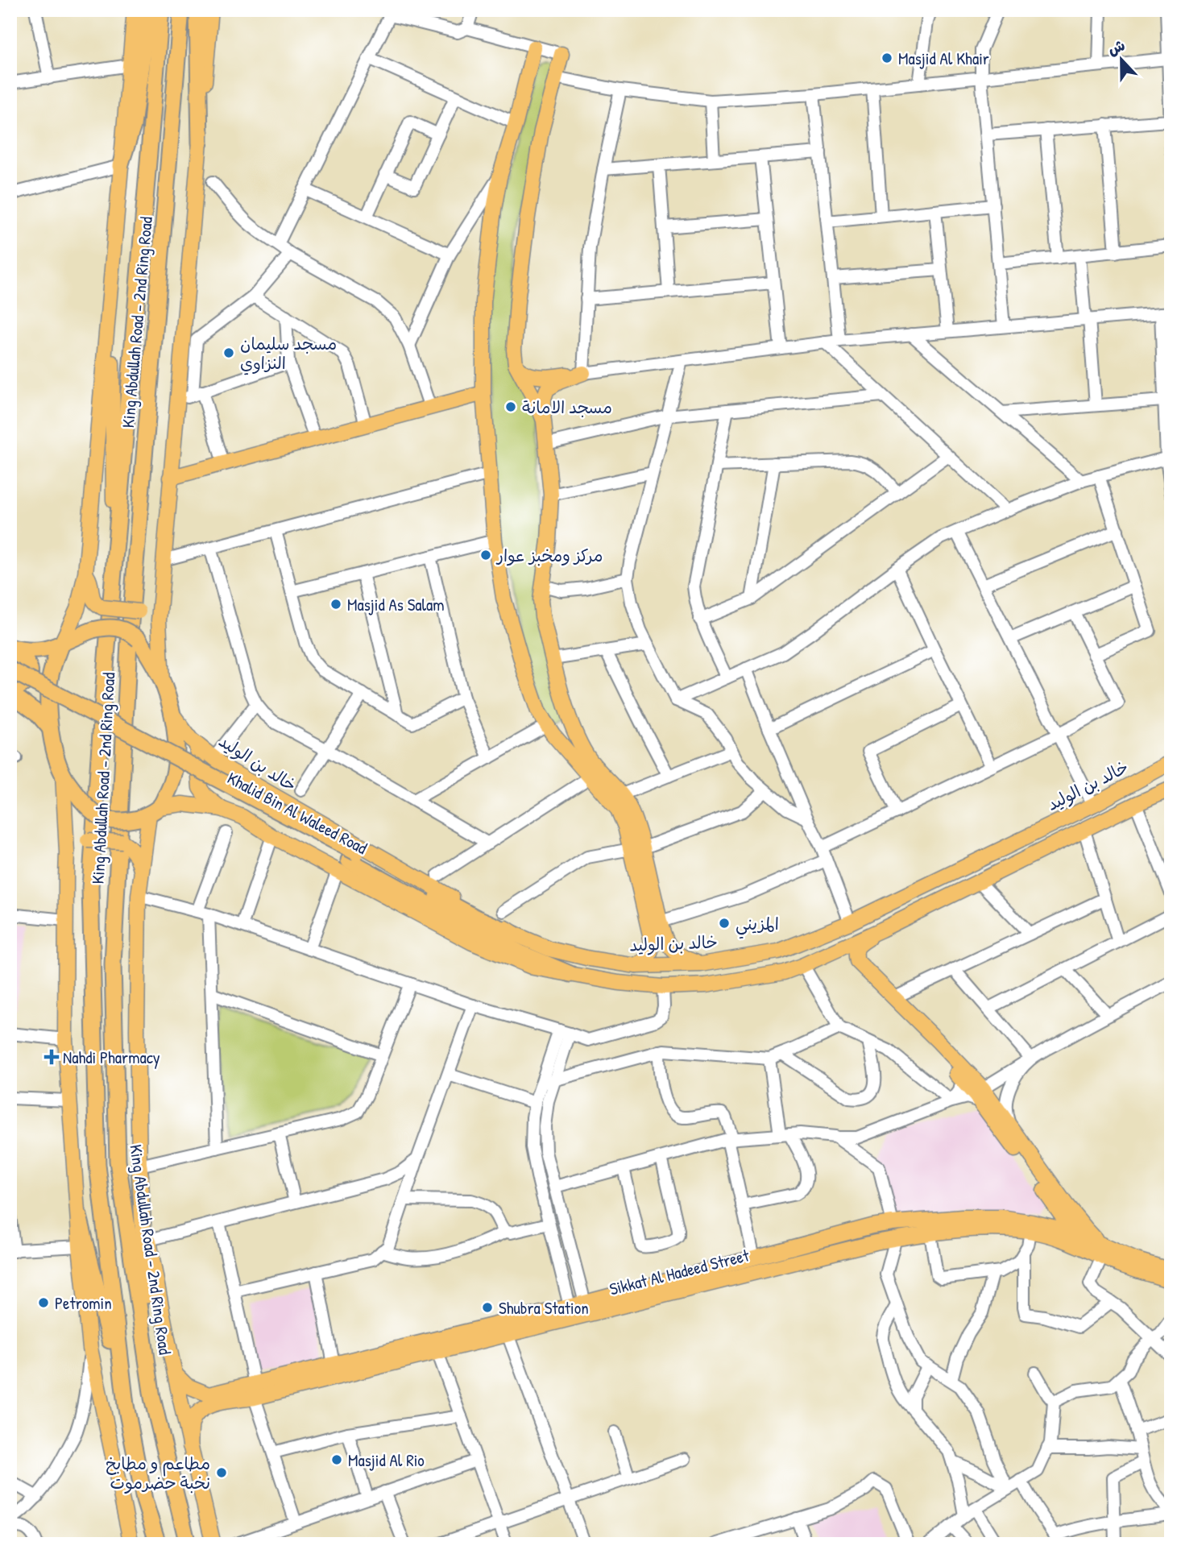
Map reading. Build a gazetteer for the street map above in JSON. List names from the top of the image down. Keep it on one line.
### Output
{"streets":{"highway":["King Abdullah Road - 2nd Ring Road","خالد بن الوليد","Khalid Bin Al Waleed Road"],"main road":["Sikkat Al Hadeed Street"]},"crossings":[["خالد بن الوليد","Khalid Bin Al Waleed Road"]],"places":{"other":["Masjid Al Khair","مسجد سليمان النزاوي","مسجد الامانة","مركز ومخبز عوار","Masjid As Salam","المزيني","Petromin","Shubra Station","Masjid Al Rio","مطاعم و مطابخ نخبة حضرموت"],"health":["Nahdi Pharmacy"]},"north":"top"}
